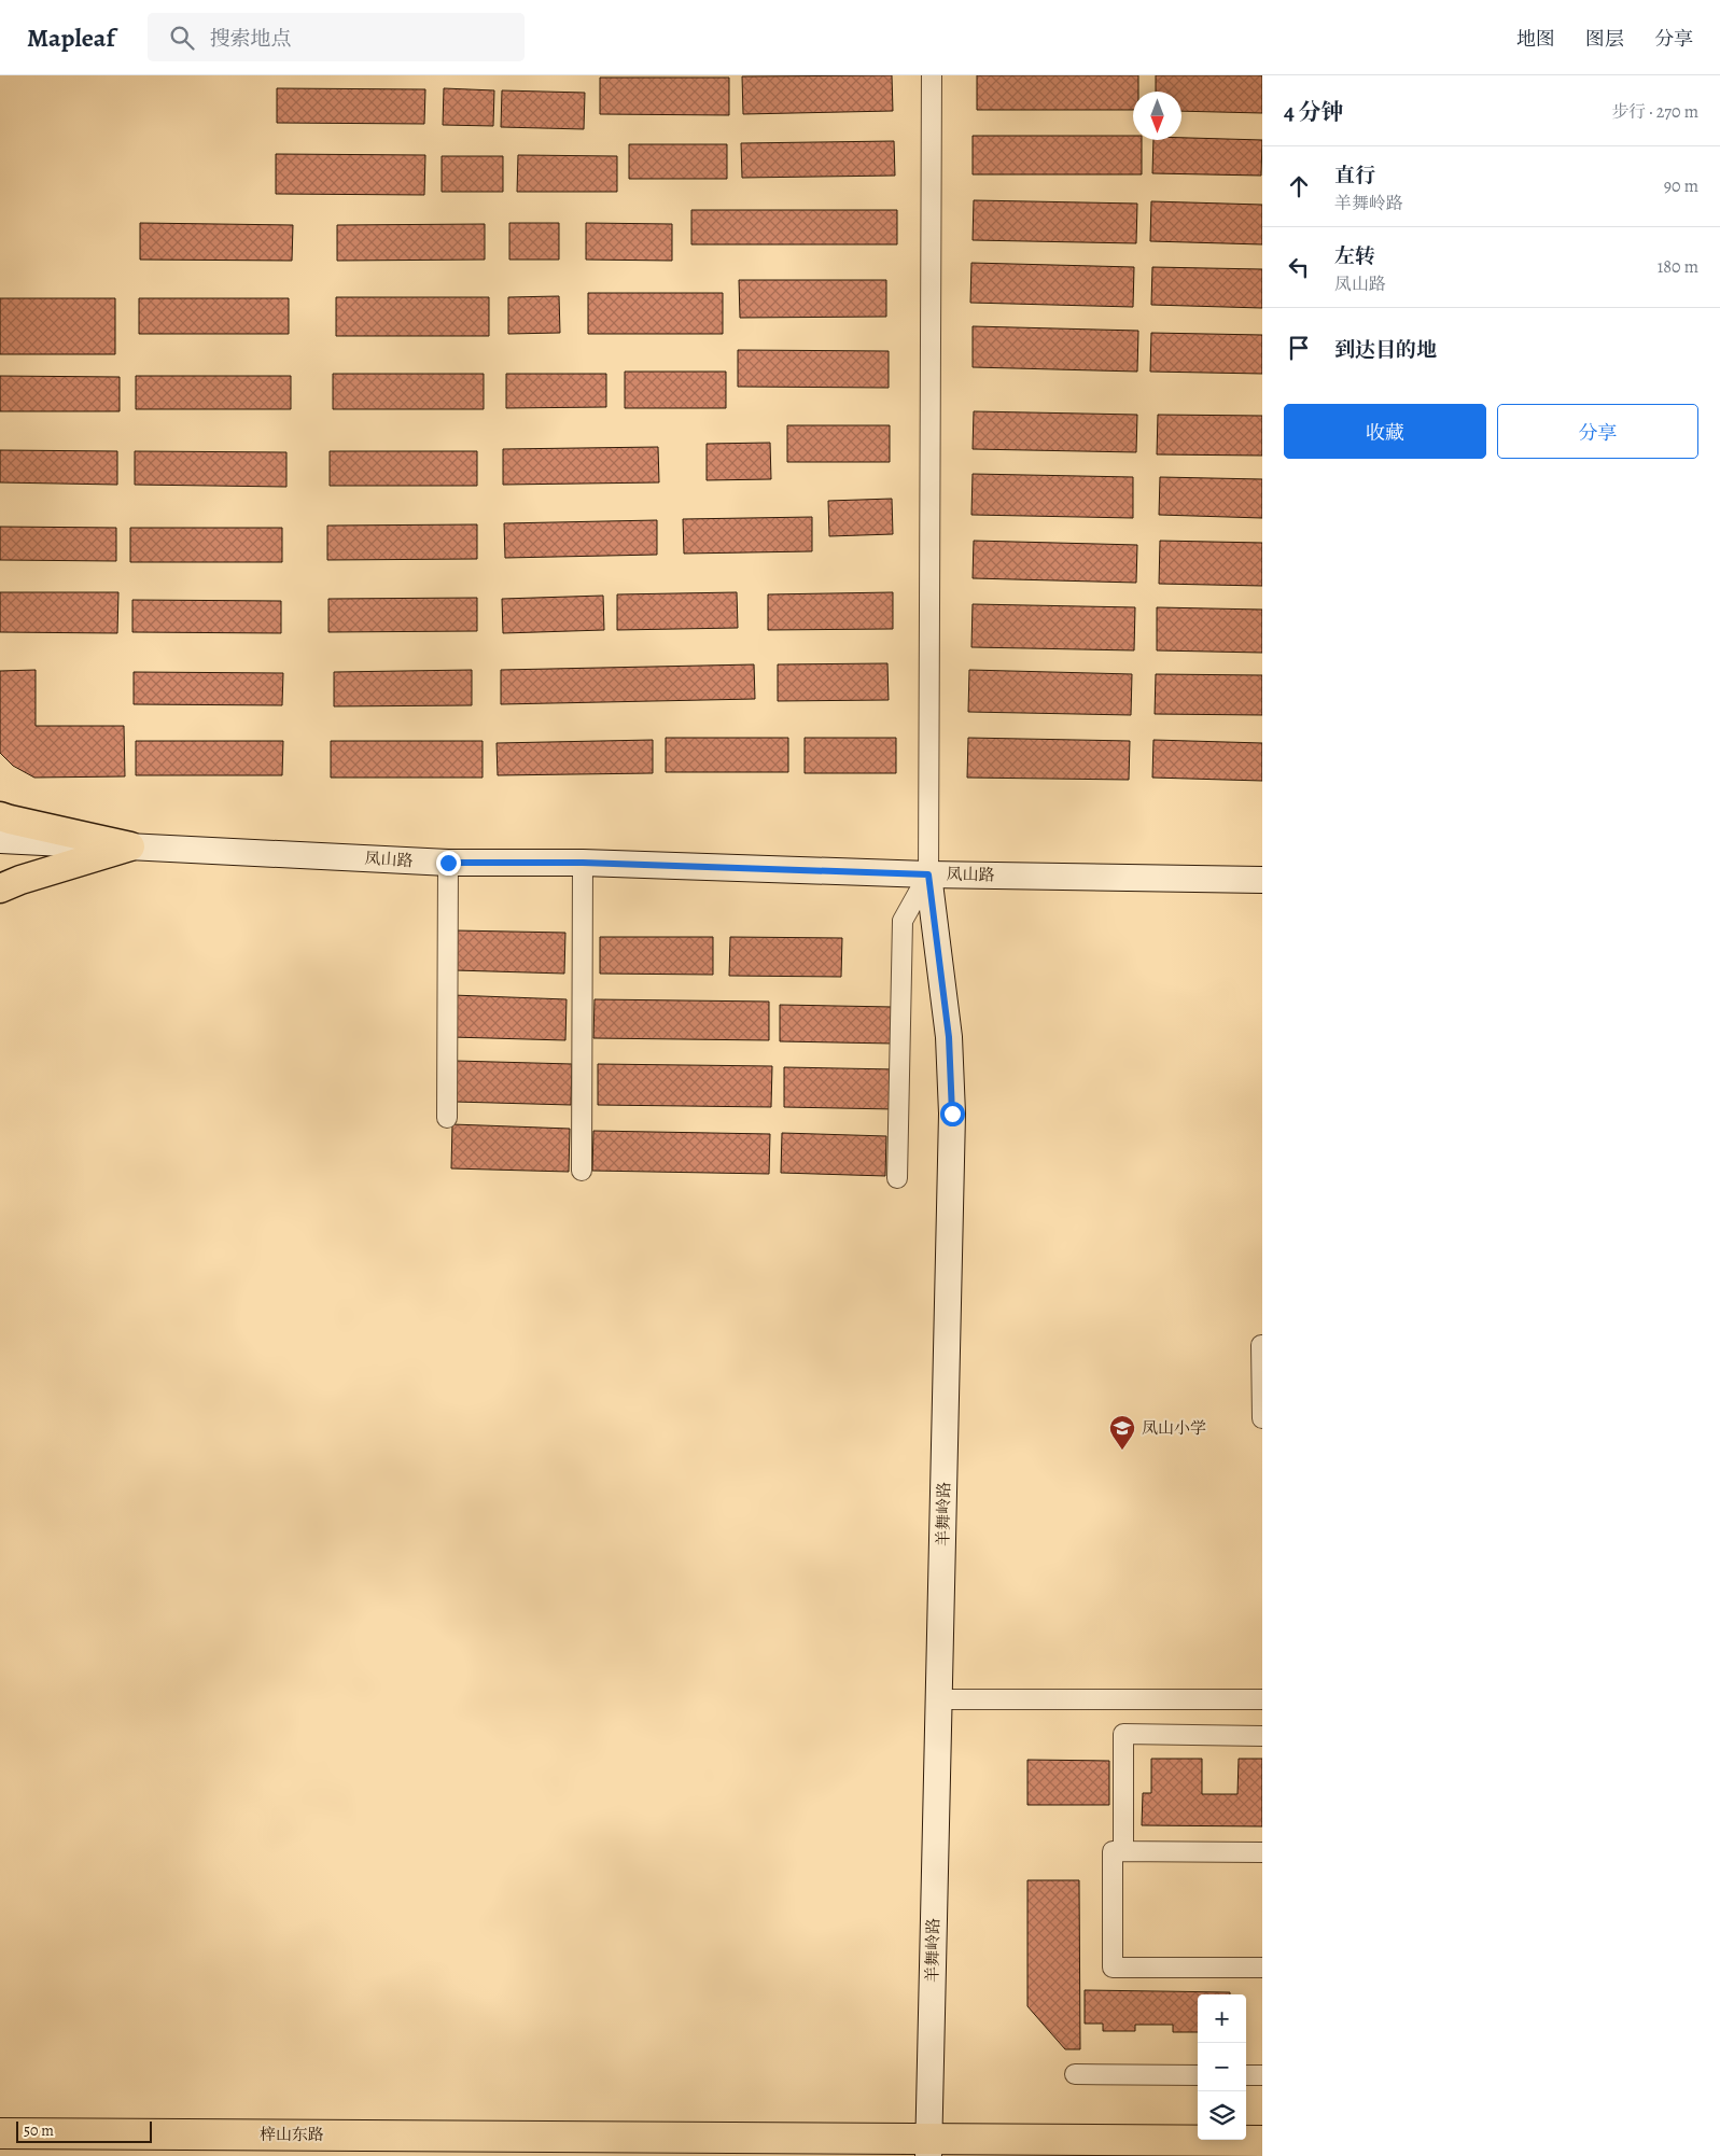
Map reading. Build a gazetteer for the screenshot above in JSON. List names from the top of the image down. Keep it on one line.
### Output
{"streets":{"highway":["梓山东路"],"street":["凤山路","羊舞岭路"]},"crossings":[["凤山路","羊舞岭路"],["羊舞岭路","梓山东路"]],"places":{"school or university":["凤山小学"]},"scale_bar":"50 m","north":"bottom","page":{"header":"Mapleaf","search":"搜索地点","nav":["地图","图层","分享"],"heading":["4 分钟","步行 · 270 m"],"list":[["直行","羊舞岭路","90 m"],["左转","凤山路","180 m"],"到达目的地"],"buttons":["收藏","分享"],"map_buttons":["+","−"],"scale":"50 m"}}
